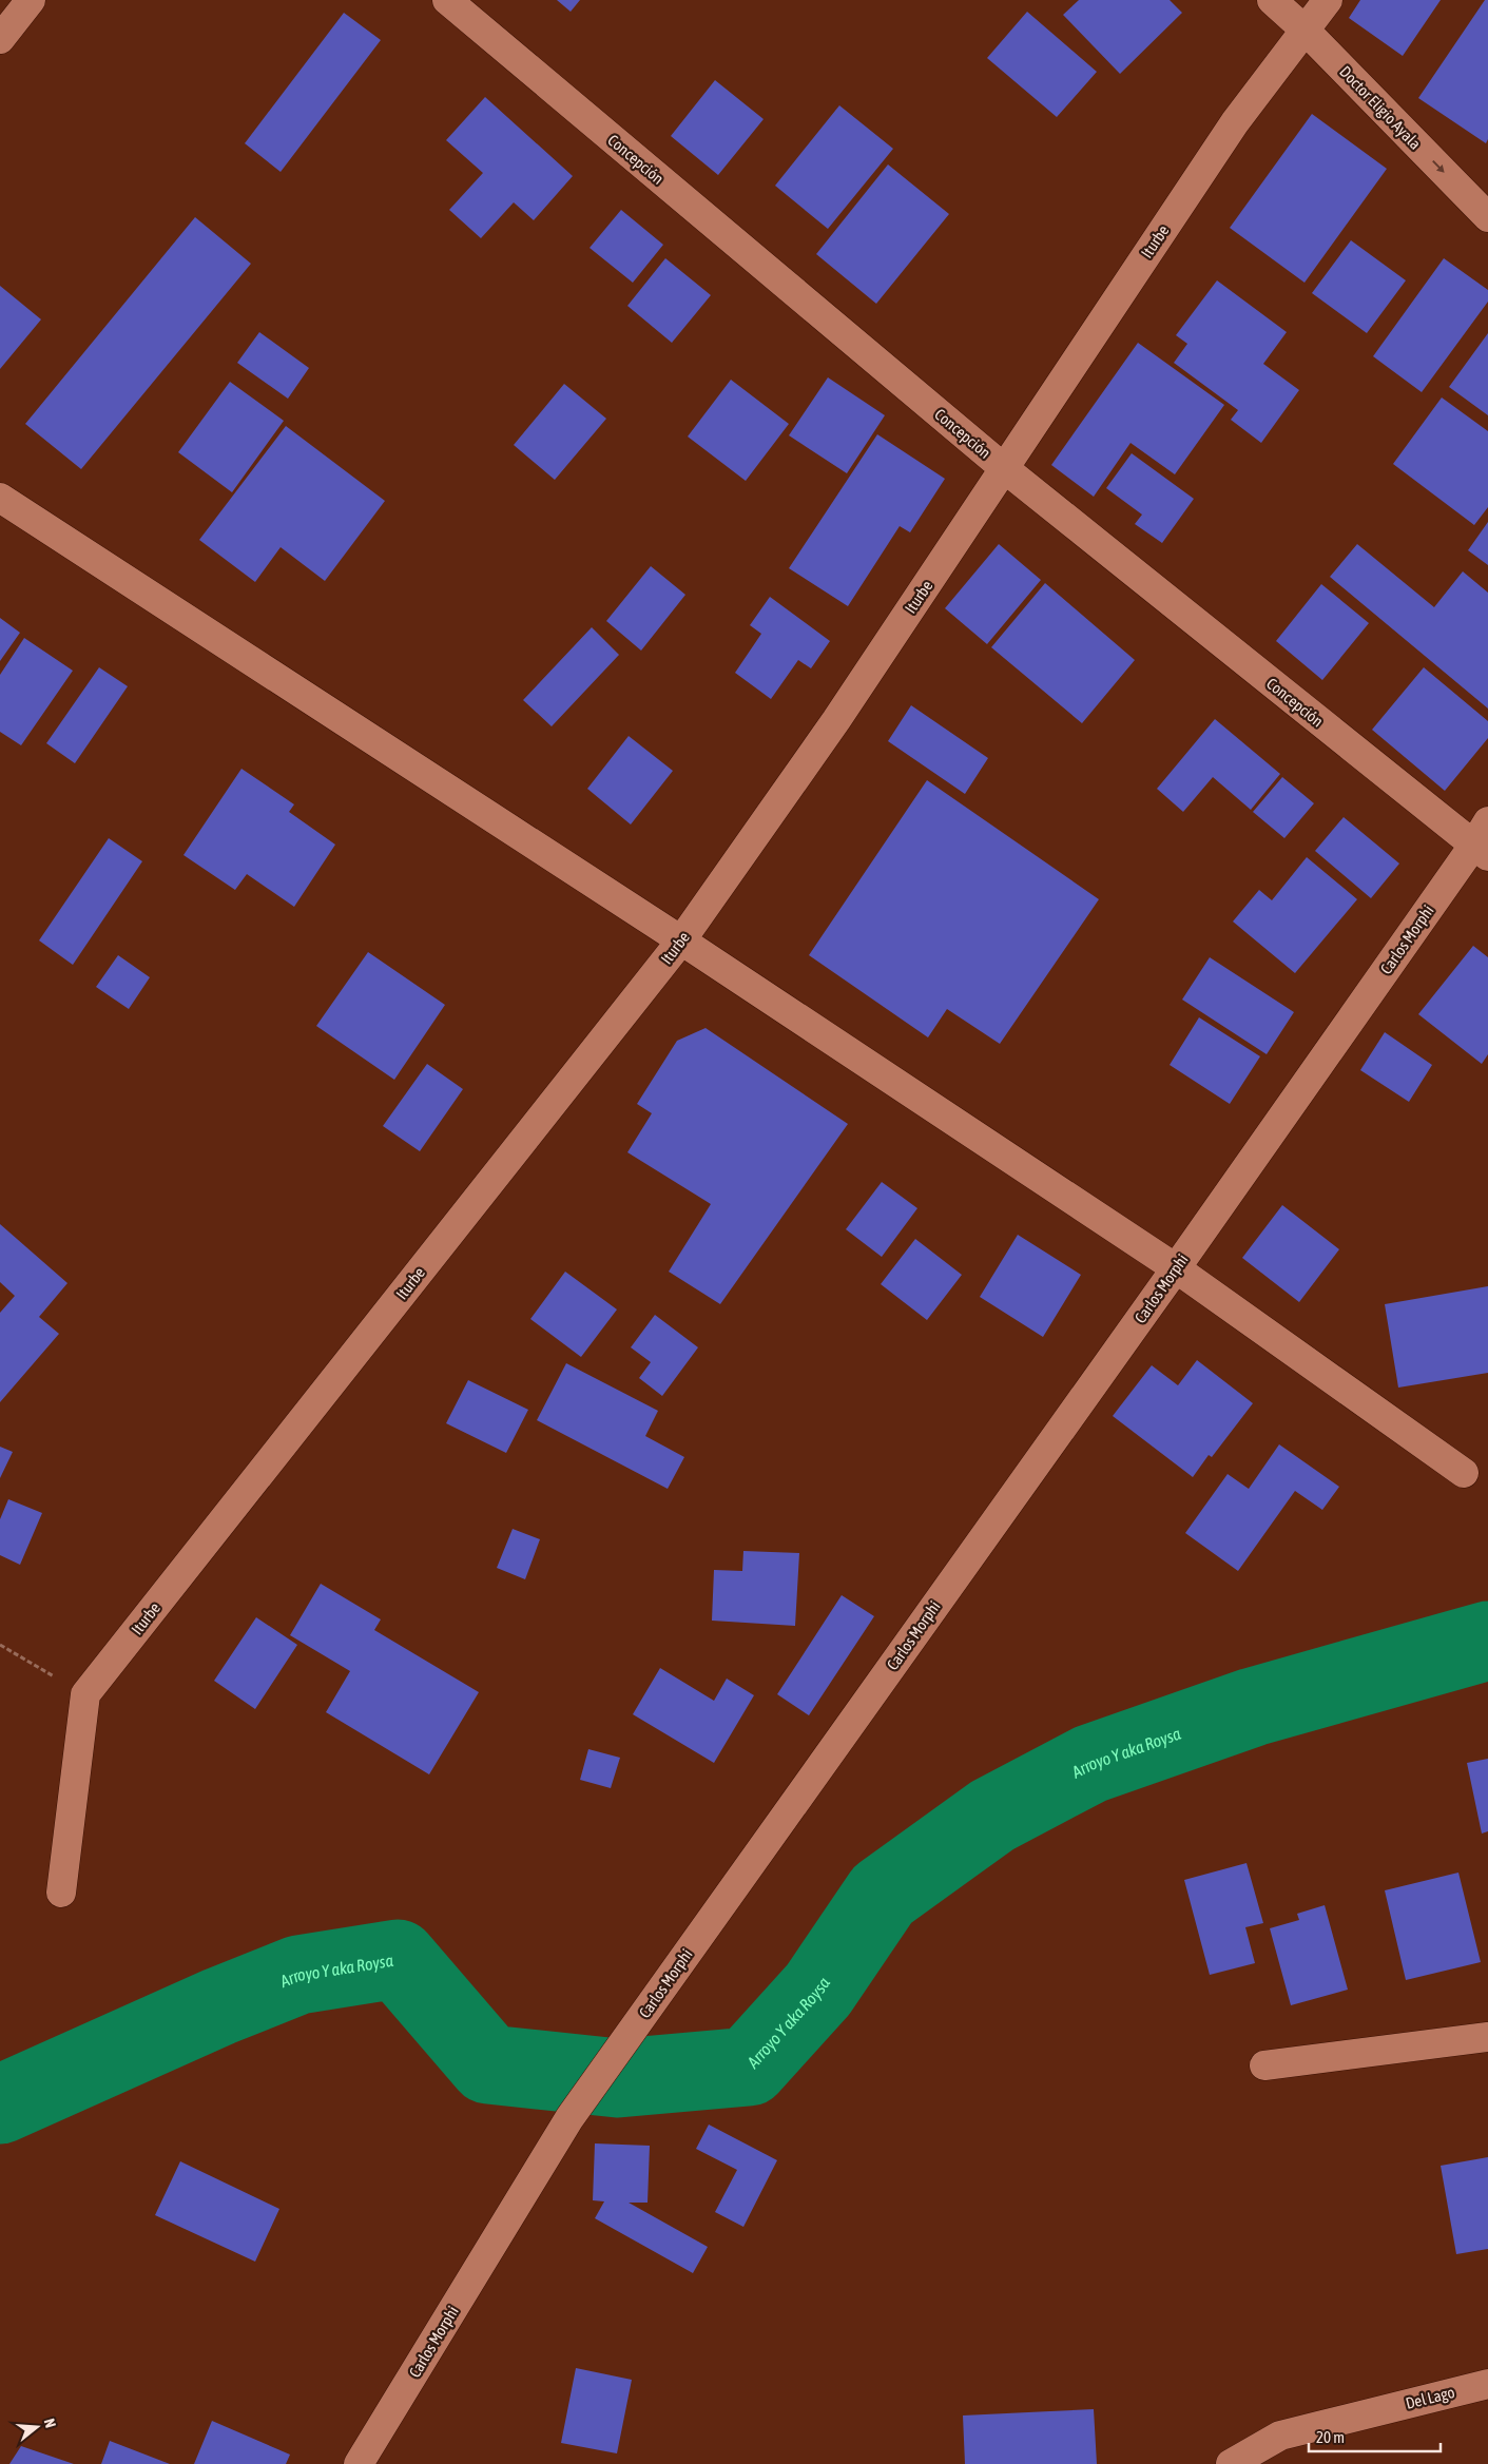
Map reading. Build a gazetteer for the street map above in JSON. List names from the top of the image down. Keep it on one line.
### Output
{"streets":{"street":["Doctor Eligio Ayala","Concepción","Iturbe","Carlos Morphi","Del Lago"]},"crossings":[["Doctor Eligio Ayala","Iturbe"],["Concepción","Iturbe"],["Concepción","Carlos Morphi"]],"one_way":["Doctor Eligio Ayala"],"water":["Arroyo Y aka Roysa"],"scale_bar":"20 m","north":"right"}
